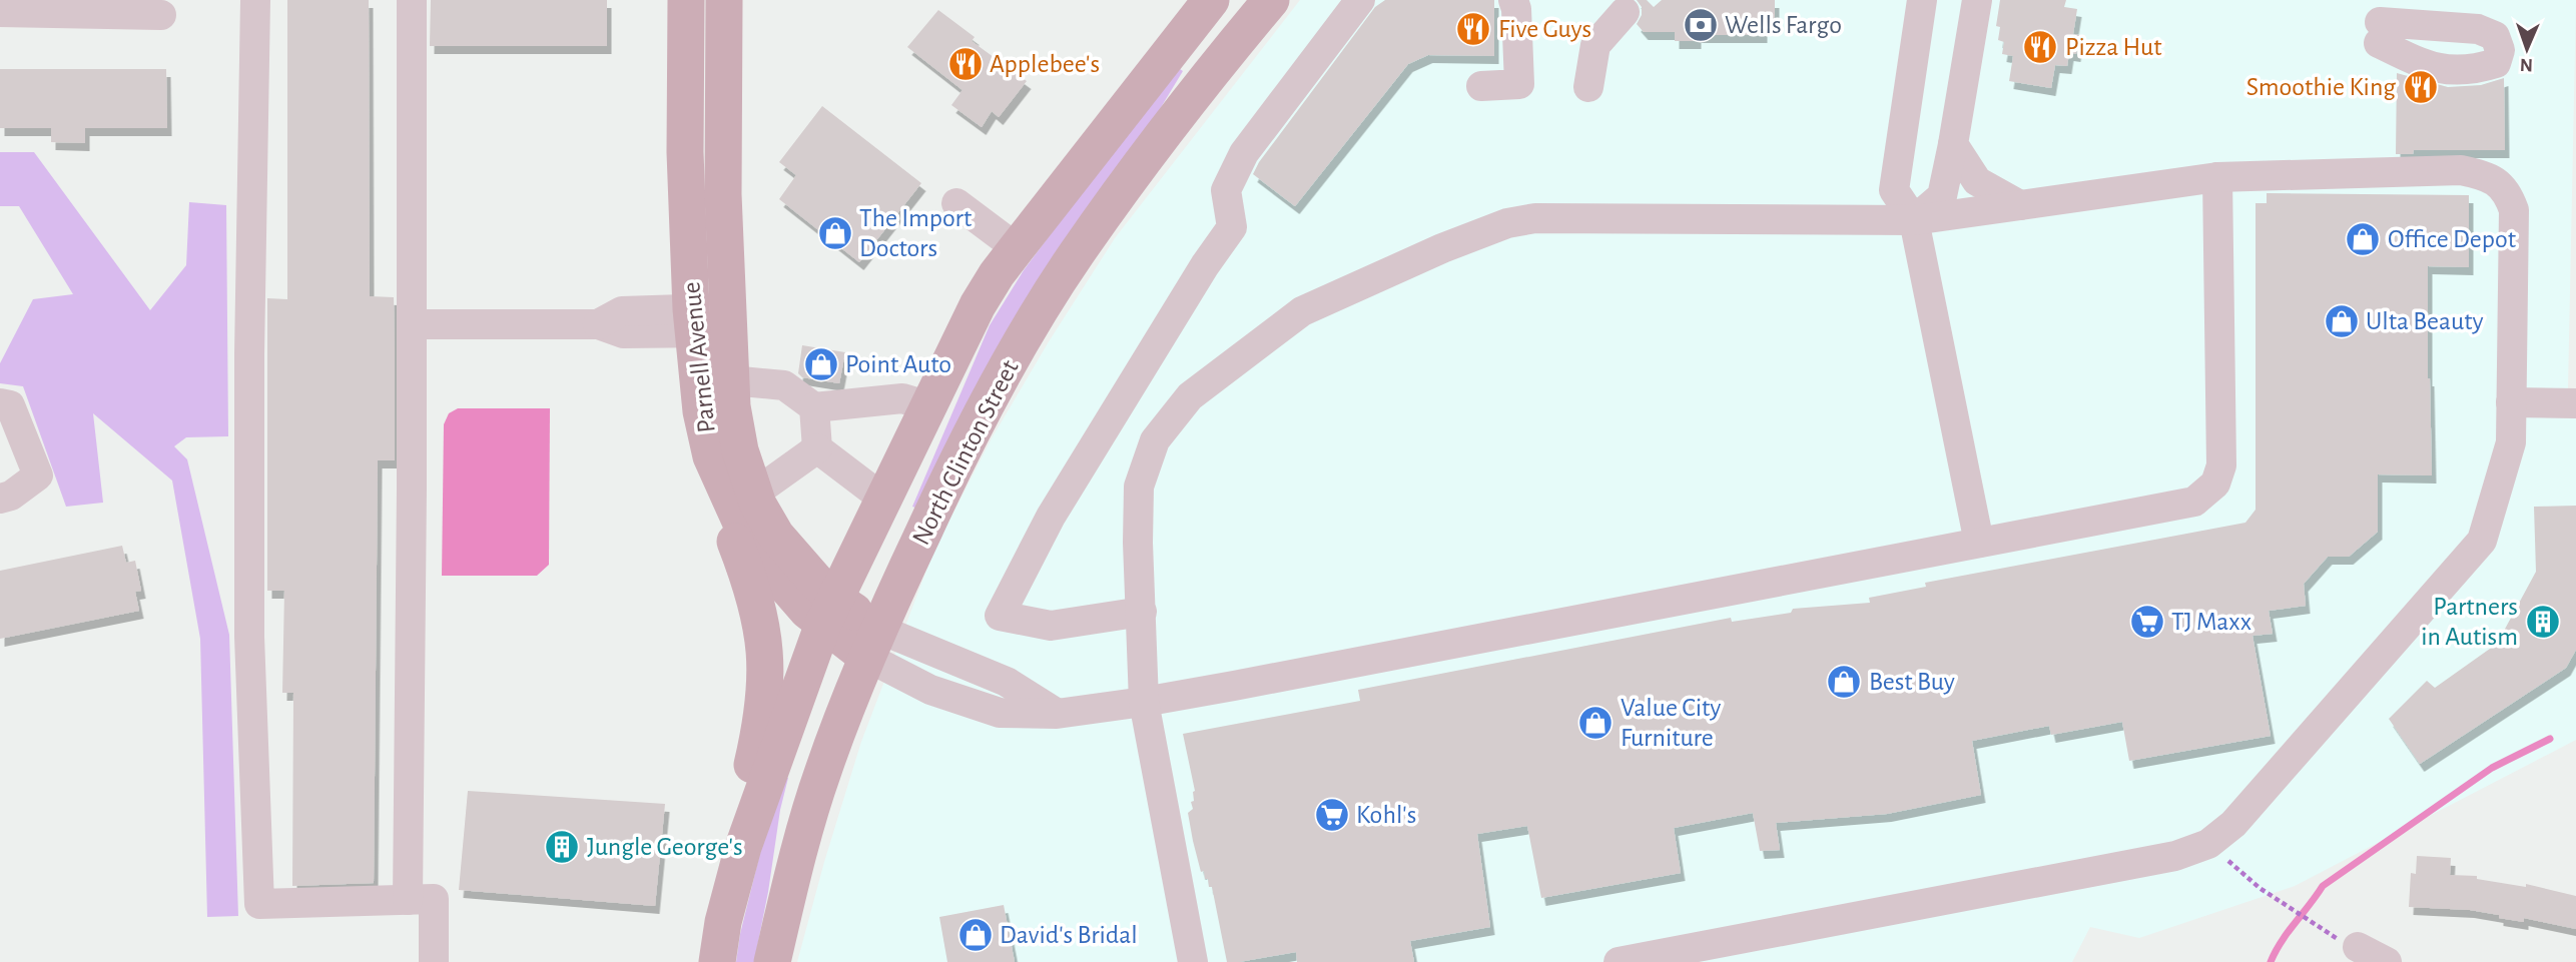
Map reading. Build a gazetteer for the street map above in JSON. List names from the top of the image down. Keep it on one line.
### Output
{"streets":{"main road":["Parnell Avenue","North Clinton Street"]},"crossings":[["Parnell Avenue","North Clinton Street"]],"places":{"bank":["Wells Fargo"],"restaurant":["Five Guys","Pizza Hut","Applebee's","Smoothie King"],"shop":["The Import Doctors","Office Depot","Ulta Beauty","Point Auto","Best Buy","Value City Furniture","David's Bridal"],"supermarket":["TJ Maxx","Kohl's"],"building":["Partners in Autism","Jungle George's"]},"north":"bottom"}
